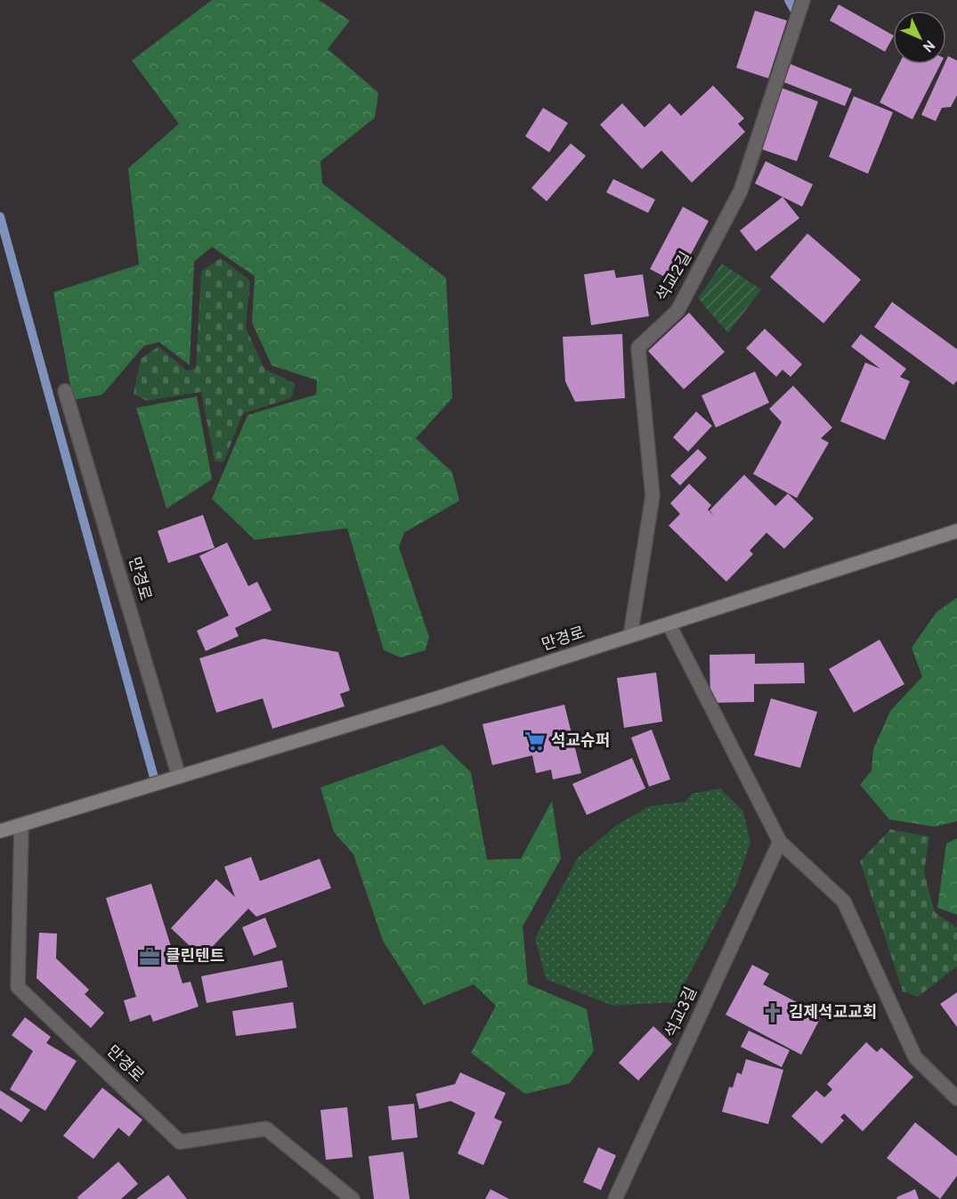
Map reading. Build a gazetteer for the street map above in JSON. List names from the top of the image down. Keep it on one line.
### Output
{"streets":{"street":["석교2길","만경로","석교3길"]},"crossings":[["석교2길","만경로"]],"places":{"supermarket":["석교슈퍼"],"office":["클린텐트"],"church":["김제석교교회"]},"north":"bottom right"}
